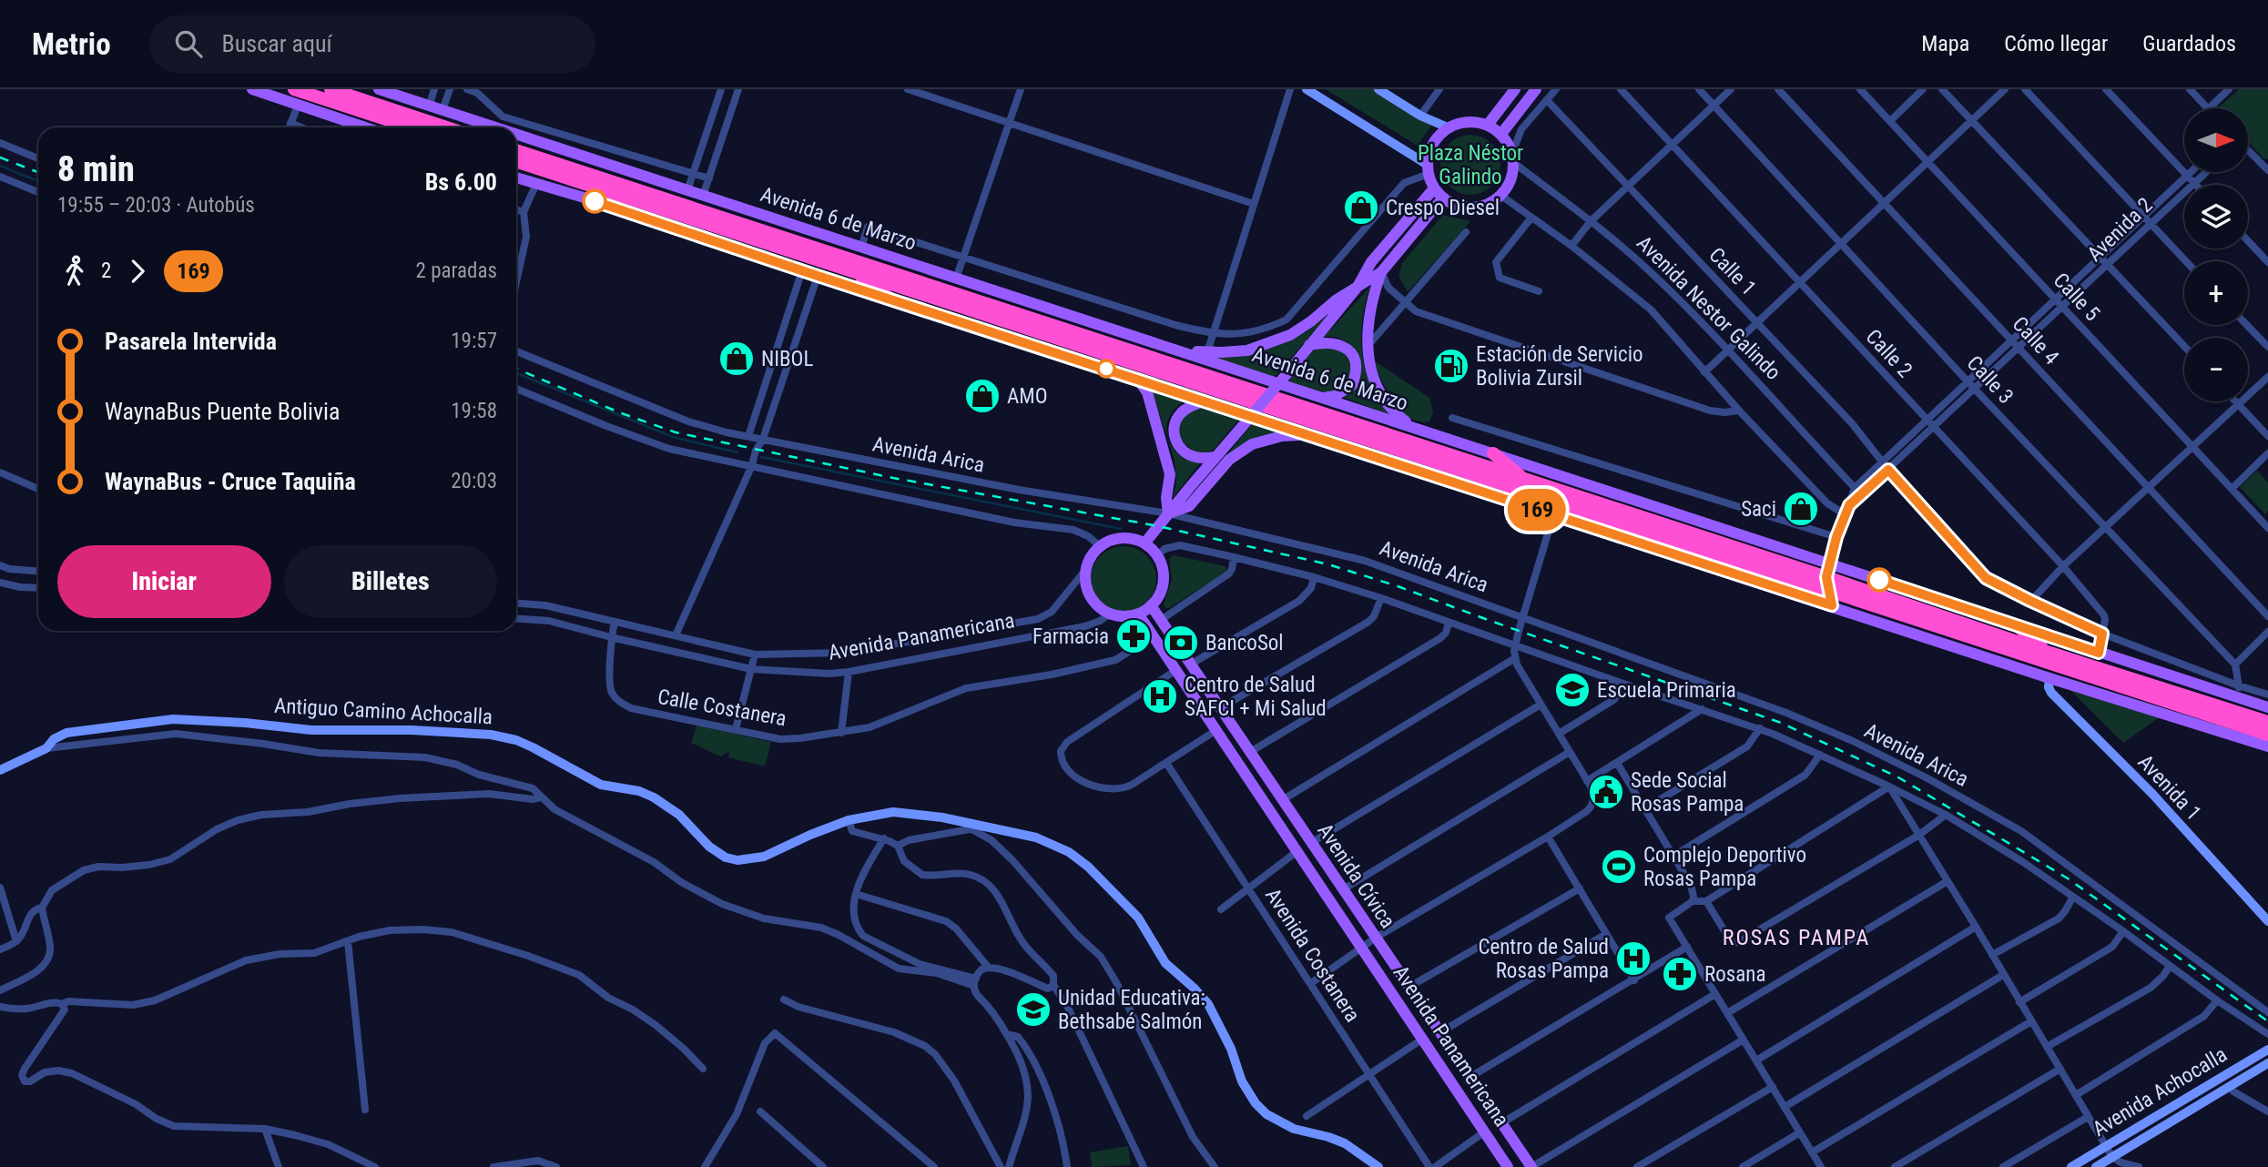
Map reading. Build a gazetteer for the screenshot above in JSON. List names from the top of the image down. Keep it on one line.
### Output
{"streets":{"highway":["Avenida 6 de Marzo"],"main road":["Avenida Panamericana","Antiguo Camino Achocalla","Avenida 1","Avenida Cívica","Avenida Achocalla"],"street":["Avenida 2","Calle 1","Calle 5","Avenida Nestor Galindo","Calle 4","Calle 2","Calle 3","Avenida Arica","Calle Costanera","Avenida Costanera"]},"crossings":[["Avenida 6 de Marzo","Avenida 2"],["Avenida 6 de Marzo","Calle 2"],["Avenida 2","Calle 1"],["Avenida 2","Calle 5"],["Avenida 2","Avenida Nestor Galindo"],["Avenida 2","Calle 4"],["Avenida 2","Calle 2"],["Avenida 2","Calle 3"],["Calle 1","Calle 2"],["Avenida Arica","Avenida Panamericana"],["Avenida Arica","Avenida Cívica"],["Avenida Panamericana","Calle Costanera"],["Avenida Panamericana","Avenida Cívica"],["Calle Costanera","Avenida Cívica"]],"districts":["ROSAS PAMPA"],"parks":["Plaza Néstor Galindo"],"places":{"shop":["Crespo Diesel","NIBOL","AMO","Saci"],"fuel station":["Estación de Servicio Bolivia Zursil"],"pharmacy":["Farmacia","Rosana"],"bank":["BancoSol"],"school or university":["Escuela Primaria","Unidad Educativa: Bethsabé Salmón"],"hospital":["Centro de Salud SAFCI + Mi Salud","Centro de Salud Rosas Pampa"],"public building":["Sede Social Rosas Pampa"],"sports":["Complejo Deportivo Rosas Pampa"]},"lines":["bus line 169"],"north":"right","page":{"header":"Metrio","search":"Buscar aquí","nav":["Mapa","Cómo llegar","Guardados"],"on_map":"169","map_buttons":["+","−"],"heading":["8 min","19:55 – 20:03 · Autobús","Bs 6.00"],"legs":["2","169","2 paradas"],"list":[{"name":"Pasarela Intervida","value":"19:57"},{"name":"WaynaBus Puente Bolivia","value":"19:58"},{"name":"WaynaBus - Cruce Taquiña","value":"20:03"}],"buttons":["Iniciar","Billetes"]}}
